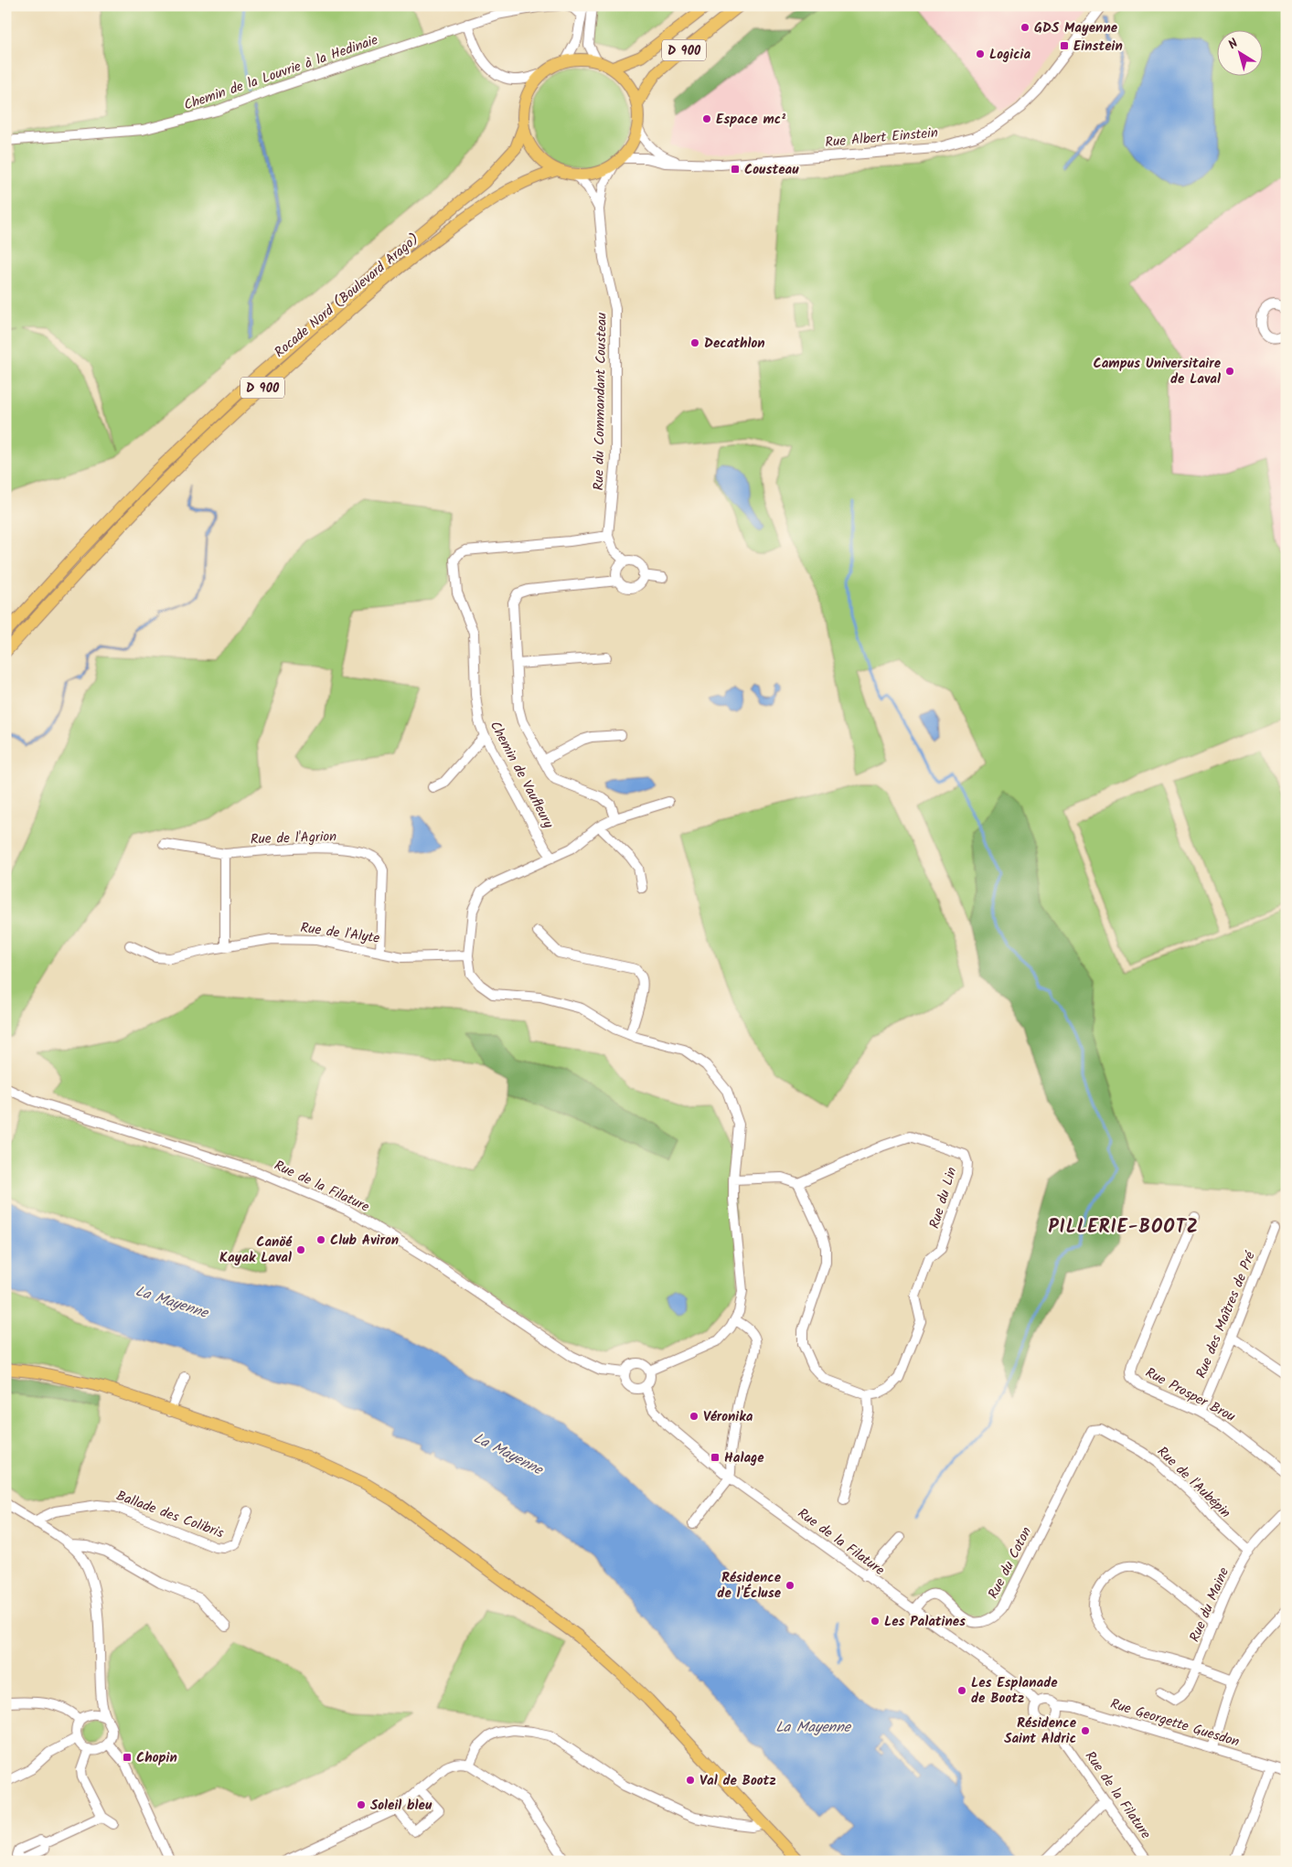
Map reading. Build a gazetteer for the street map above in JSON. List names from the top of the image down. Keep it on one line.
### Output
{"streets":{"main road":["D 900","Rocade Nord (Boulevard Arago)"],"street":["Chemin de la Louvrie à la Hedinaie","Rue Albert Einstein","Rue du Commandant Cousteau","Chemin de Vaufleury","Rue de l'Agrion","Rue de l'Alyte","Rue de la Filature","Rue du Lin","Rue des Maîtres de Pré","Rue Prosper Brou","Rue de l'Aubépin","Ballade des Colibris","Rue du Coton","Rue du Maine","Rue Georgette Guesdon"]},"crossings":[["D 900","Rue Albert Einstein"],["D 900","Rocade Nord (Boulevard Arago)"],["D 900","Rue du Commandant Cousteau"],["Rue Albert Einstein","Rocade Nord (Boulevard Arago)"],["Rue Albert Einstein","Rue du Commandant Cousteau"],["Rocade Nord (Boulevard Arago)","Rue du Commandant Cousteau"],["Rue du Commandant Cousteau","Chemin de Vaufleury"],["Rue de l'Agrion","Rue de l'Alyte"],["Rue de la Filature","Rue du Coton"],["Rue de la Filature","Rue Georgette Guesdon"],["Rue des Maîtres de Pré","Rue Prosper Brou"],["Rue de l'Aubépin","Rue du Coton"],["Rue de l'Aubépin","Rue du Maine"]],"districts":["PILLERIE-BOOTZ"],"water":["La Mayenne"],"places":{"other":["GDS Mayenne","Logicia","Espace mc²","Decathlon","Campus Universitaire de Laval","Club Aviron","Canöé Kayak Laval","Véronika","Résidence de l'Écluse","Les Palatines","Les Esplanade de Bootz","Résidence Saint Aldric","Val de Bootz","Soleil bleu"],"transit":["Einstein","Cousteau","Halage","Chopin"]},"north":"top left"}
